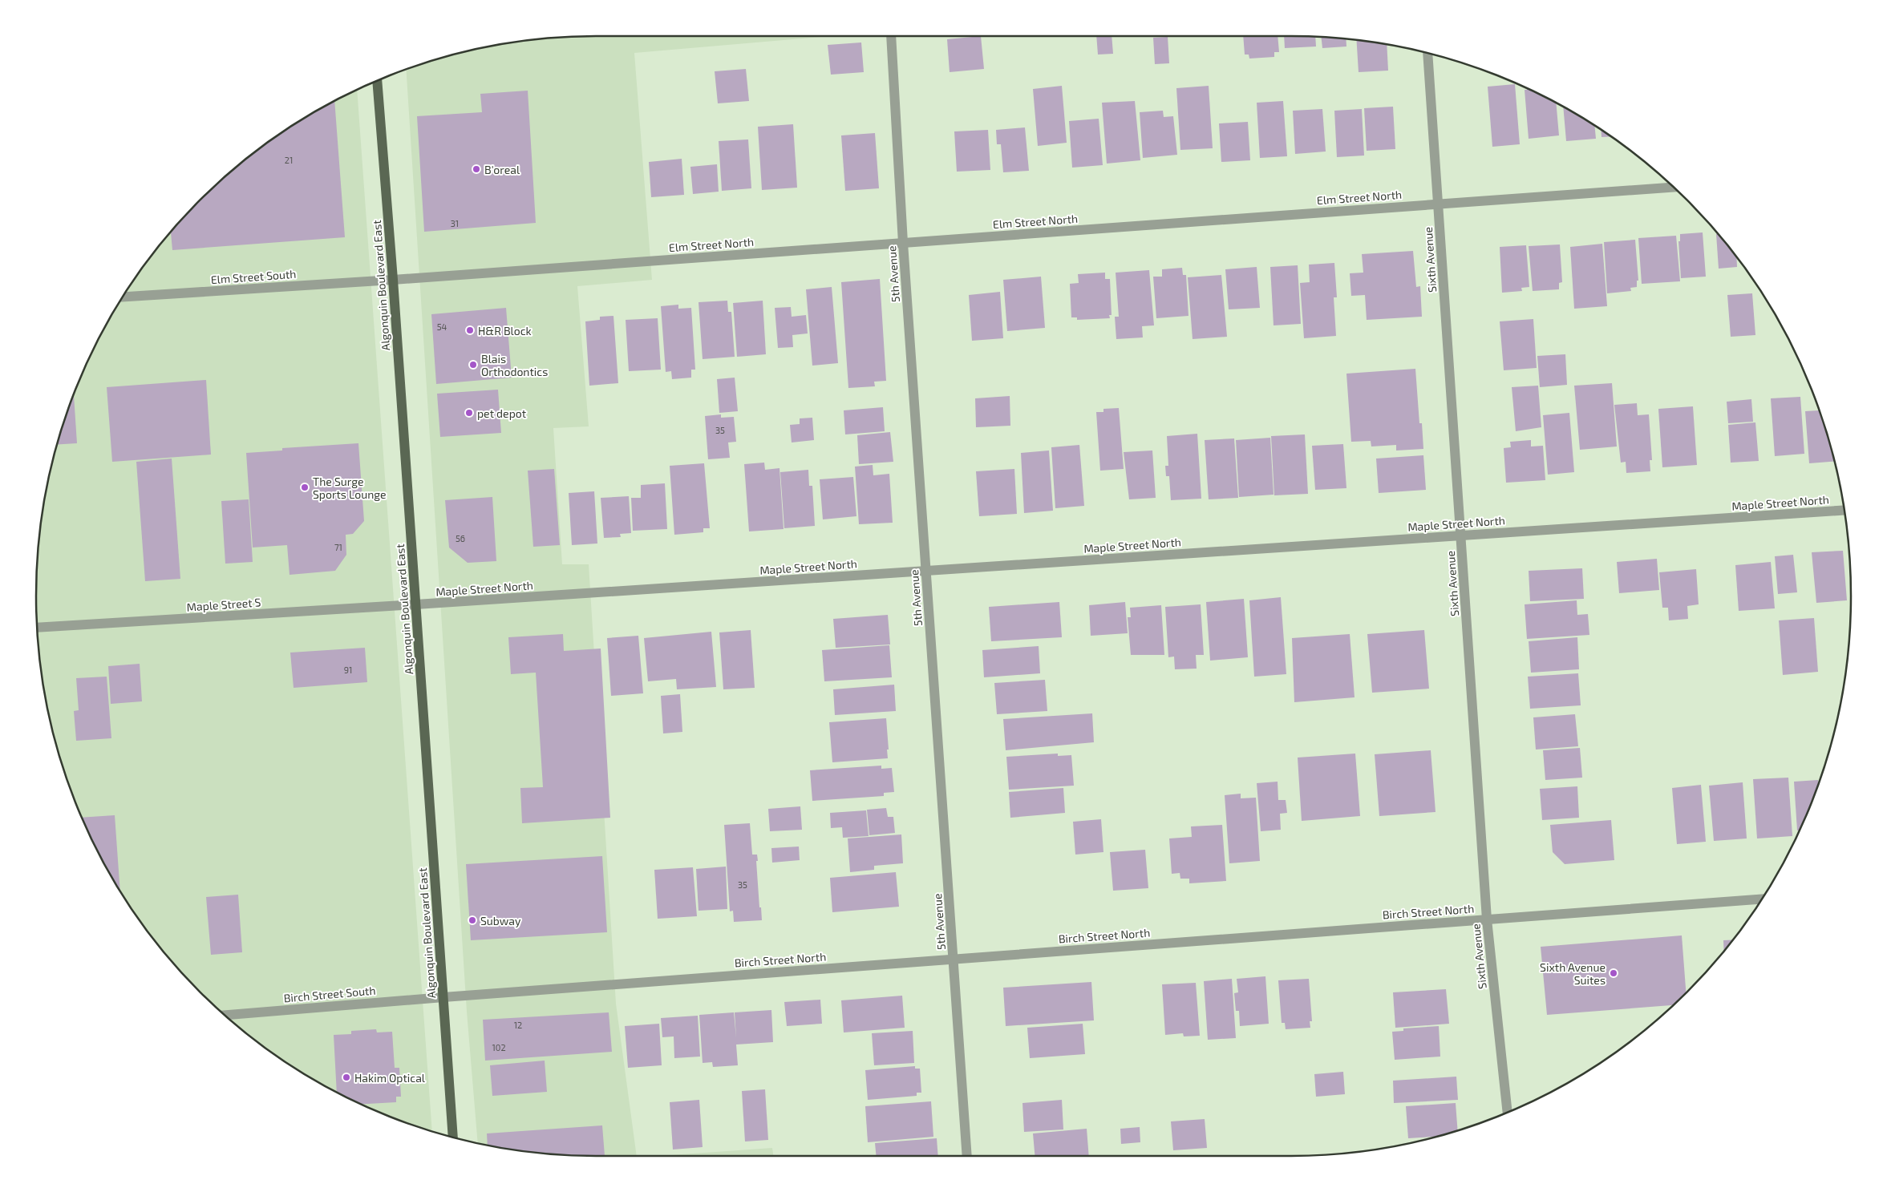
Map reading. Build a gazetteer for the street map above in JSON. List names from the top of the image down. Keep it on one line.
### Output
{"streets":{"main road":["Algonquin Boulevard East"],"street":["Elm Street North","Sixth Avenue","5th Avenue","Elm Street South","Maple Street North","Maple Street S","Birch Street North","Birch Street South"]},"crossings":[["Elm Street North","Sixth Avenue"],["Elm Street North","5th Avenue"],["Elm Street North","Elm Street South"],["Elm Street North","Algonquin Boulevard East"],["Sixth Avenue","Maple Street North"],["Sixth Avenue","Birch Street North"],["5th Avenue","Maple Street North"],["5th Avenue","Birch Street North"],["Elm Street South","Algonquin Boulevard East"],["Algonquin Boulevard East","Maple Street North"],["Algonquin Boulevard East","Maple Street S"],["Algonquin Boulevard East","Birch Street North"],["Algonquin Boulevard East","Birch Street South"],["Maple Street North","Maple Street S"],["Birch Street North","Birch Street South"]],"places":["B'oreal","H&R Block","Blais Orthodontics","pet depot","The Surge Sports Lounge","Subway","Sixth Avenue Suites","Hakim Optical"],"house_numbers":["21","31","54","35","56","71","91","35","12","102"]}
